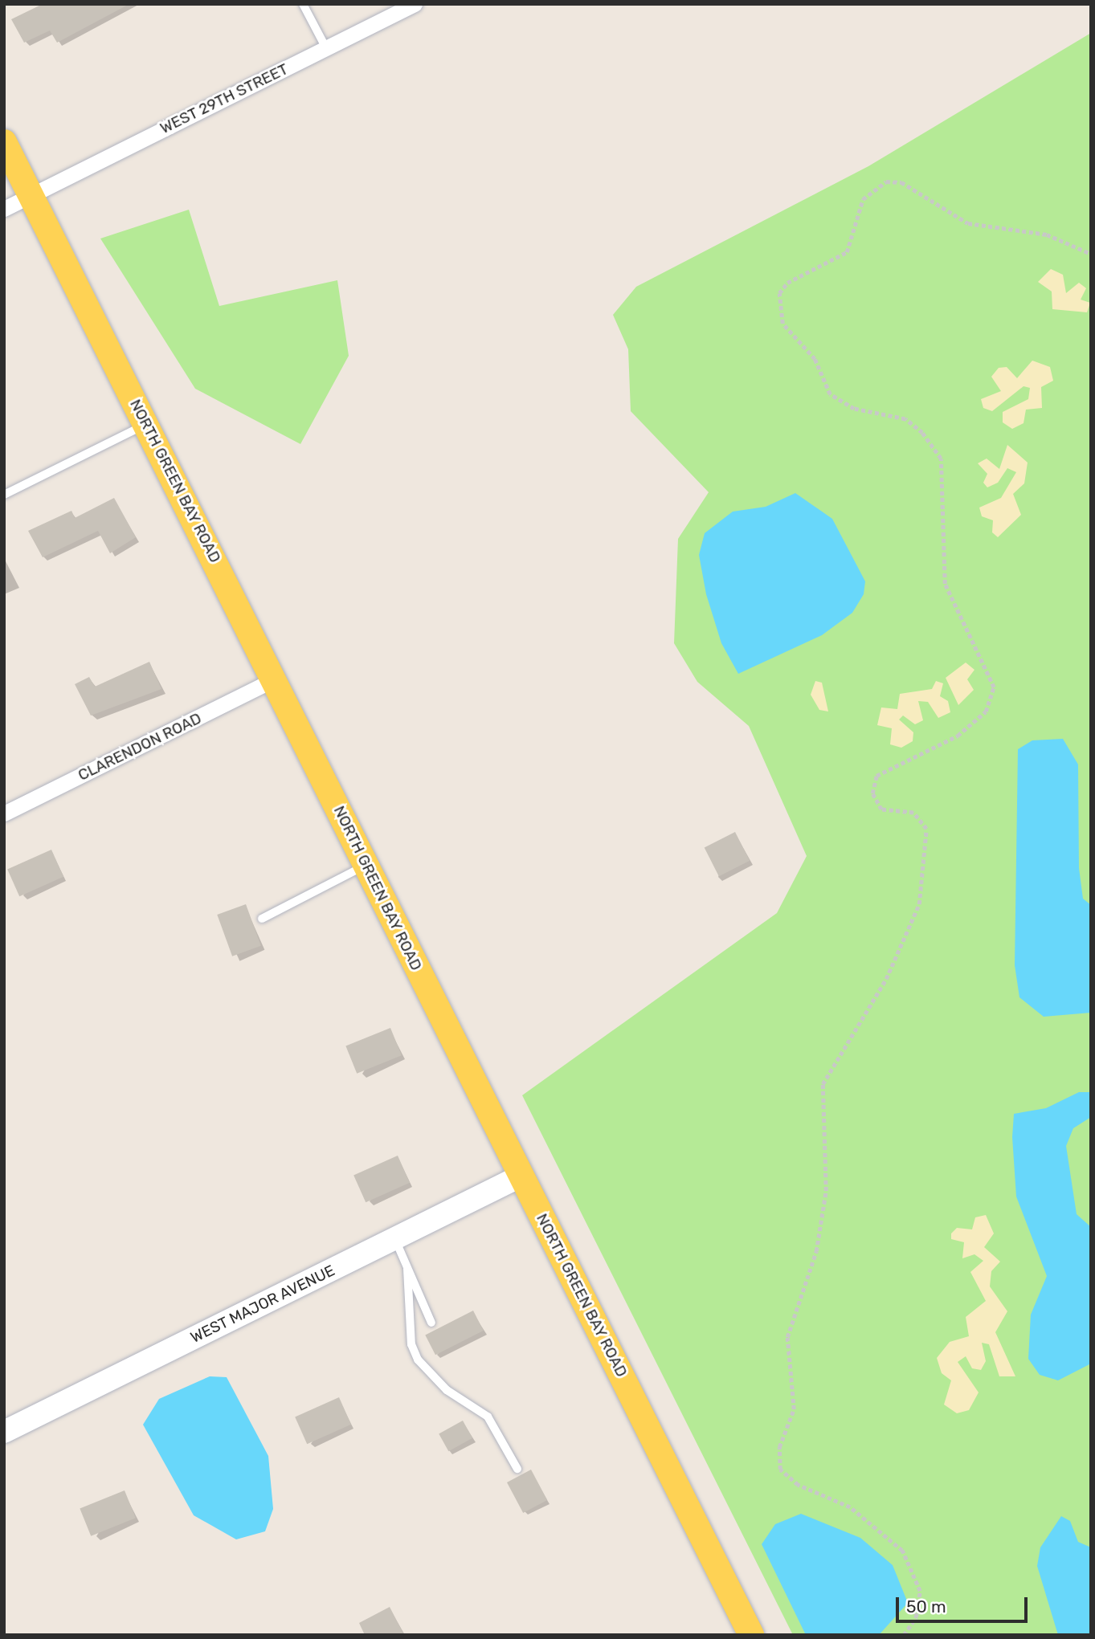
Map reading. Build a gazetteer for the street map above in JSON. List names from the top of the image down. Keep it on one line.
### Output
{"streets":{"main road":["NORTH GREEN BAY ROAD"],"street":["WEST 29TH STREET","CLARENDON ROAD","WEST MAJOR AVENUE"]},"crossings":[["WEST 29TH STREET","NORTH GREEN BAY ROAD"],["NORTH GREEN BAY ROAD","CLARENDON ROAD"],["NORTH GREEN BAY ROAD","WEST MAJOR AVENUE"]],"scale_bar":"50 m"}
